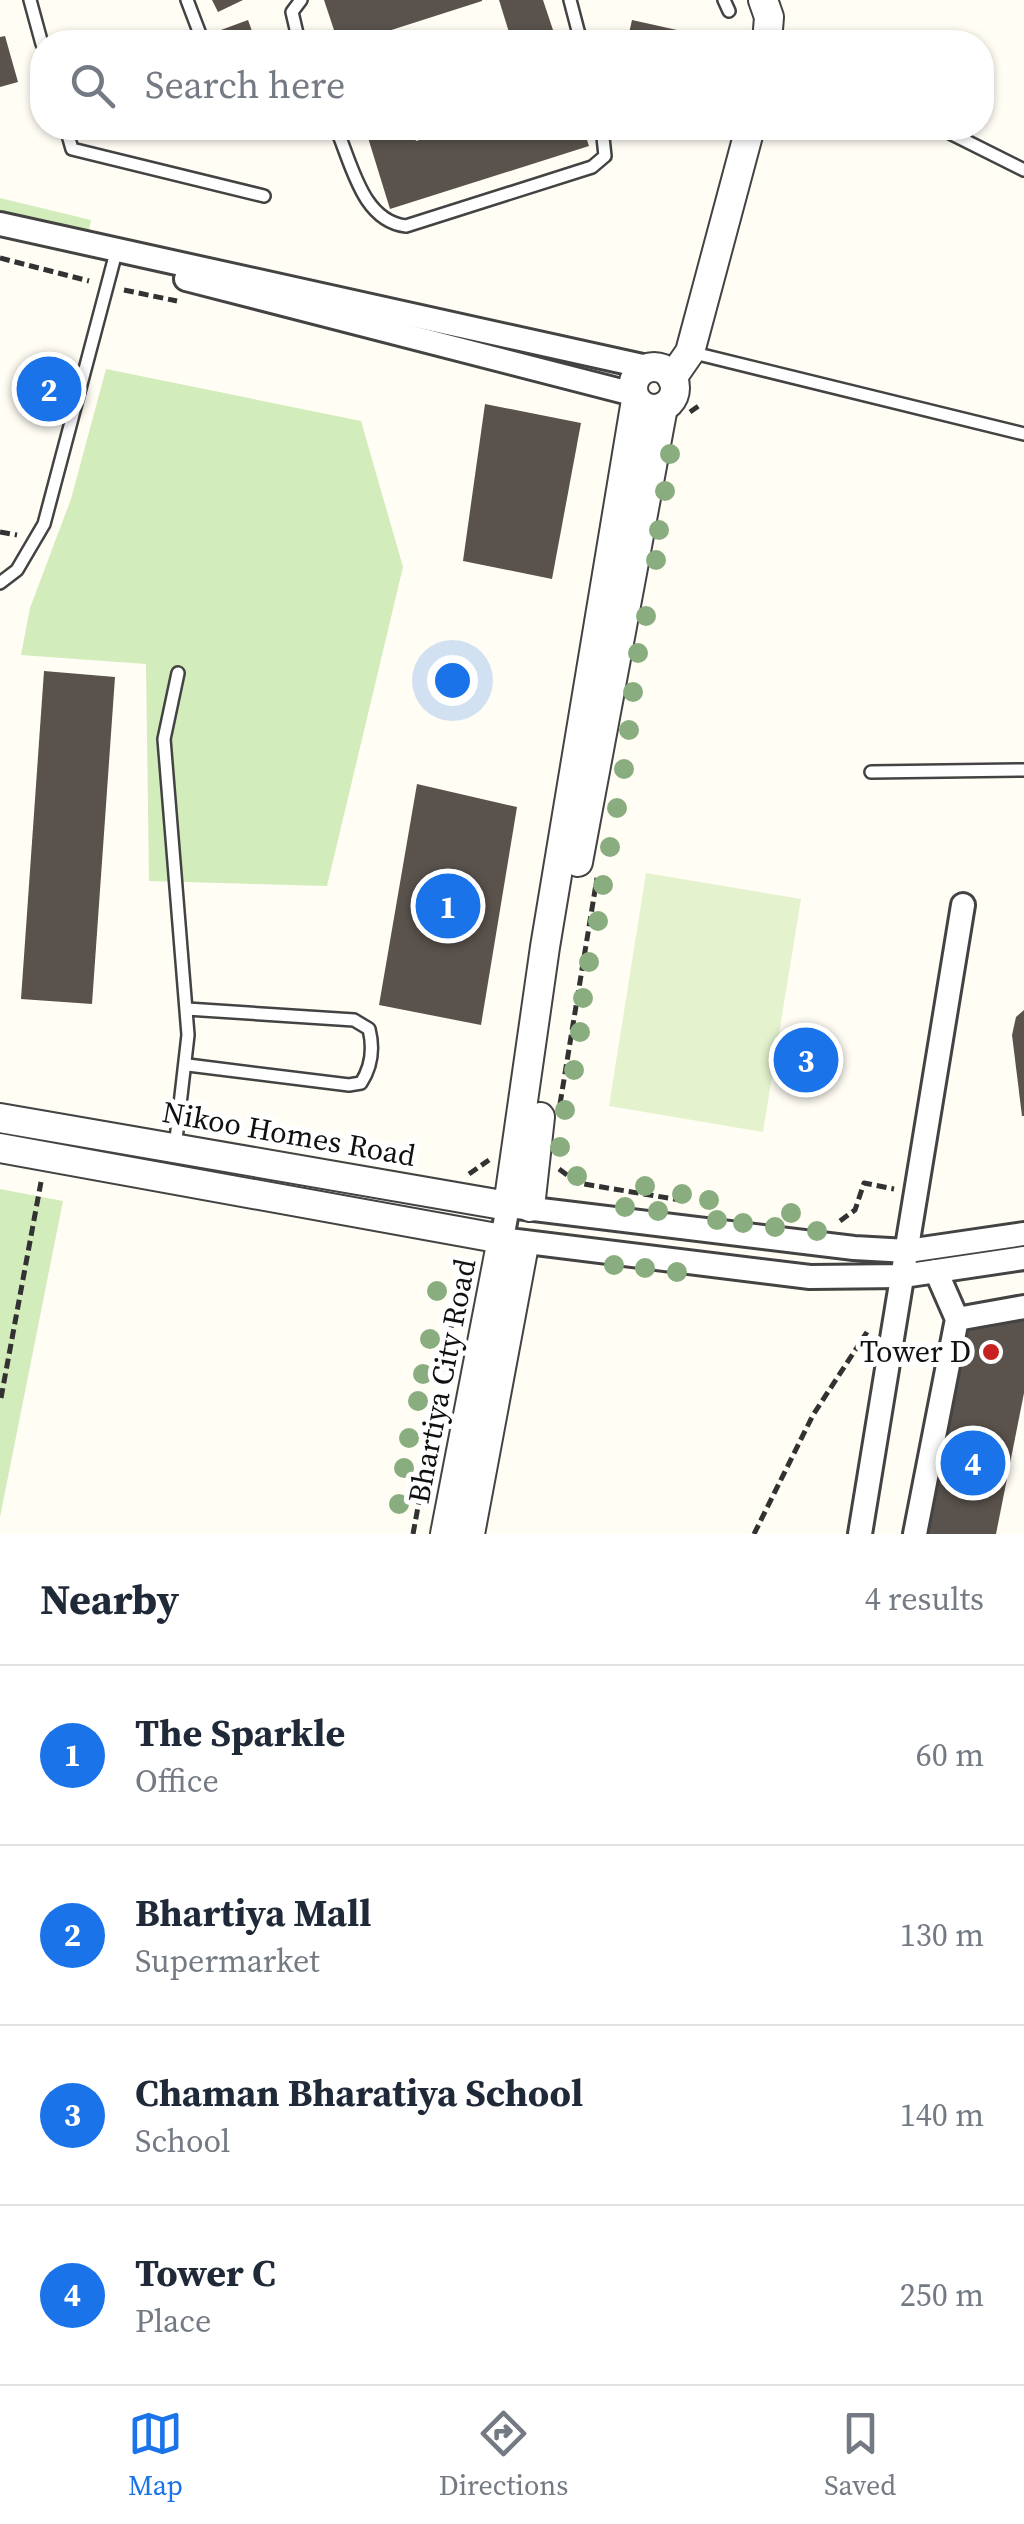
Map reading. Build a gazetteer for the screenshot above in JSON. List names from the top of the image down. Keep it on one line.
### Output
{"streets":{"street":["Nikoo Homes Road","Bhartiya City Road"]},"crossings":[["Nikoo Homes Road","Bhartiya City Road"]],"places":["Tower D"],"page":{"search":"Search here","pins":["2","1","3","4"],"heading":["Nearby","4 results"],"list":[{"mark":"1","name":"The Sparkle","note":"Office","value":"60 m"},{"mark":"2","name":"Bhartiya Mall","note":"Supermarket","value":"130 m"},{"mark":"3","name":"Chaman Bharatiya School","note":"School","value":"140 m"},{"mark":"4","name":"Tower C","note":"Place","value":"250 m"}],"nav":["Map","Directions","Saved"]}}
